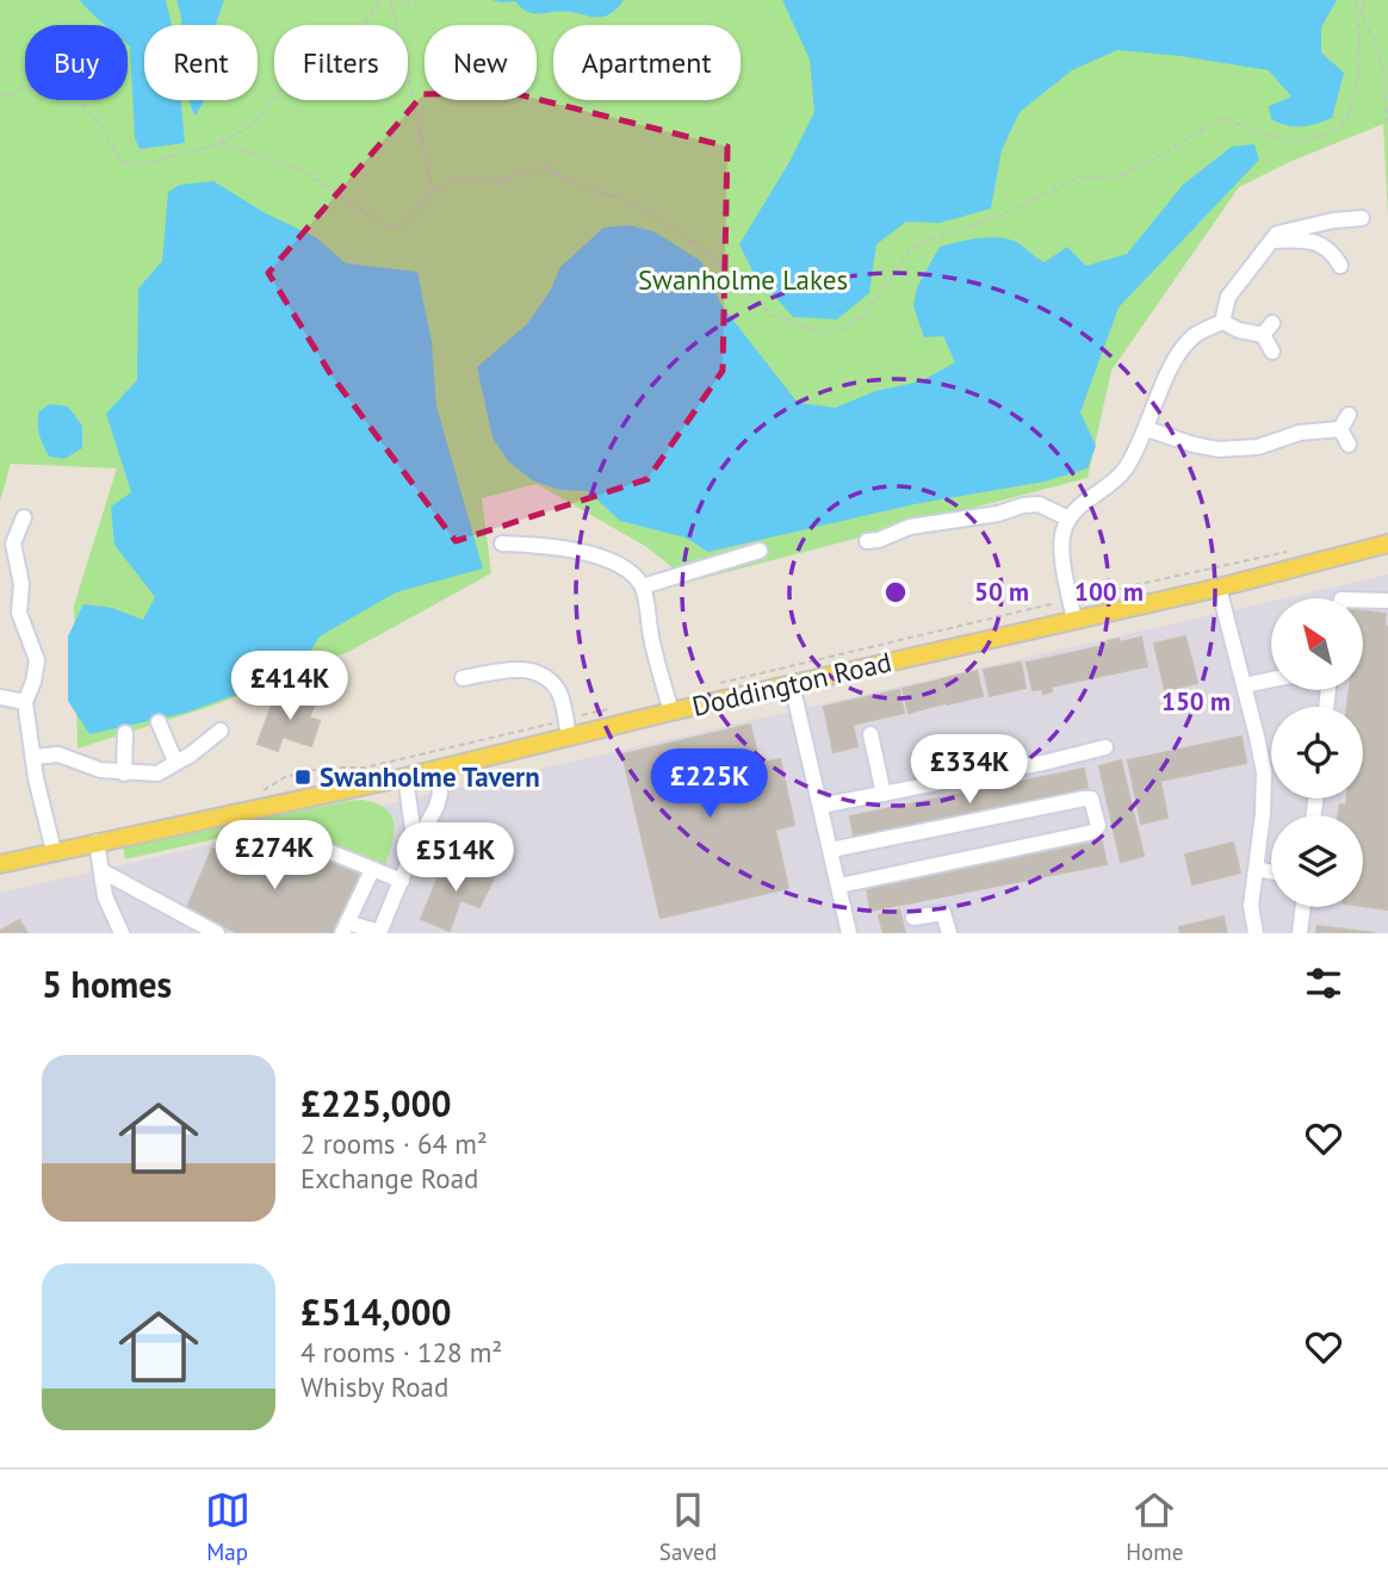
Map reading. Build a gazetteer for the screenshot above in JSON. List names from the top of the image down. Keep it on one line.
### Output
{"streets":{"main road":["Doddington Road"]},"parks":["Swanholme Lakes"],"places":{"transit":["Swanholme Tavern"]},"north":"top left","page":{"chip":["Buy","Rent","Filters","New","Apartment"],"price":["£414K","£334K","£225K","£274K","£514K"],"heading":"5 homes","list":[{"name":"£225,000","note":"2 rooms · 64 m² · Exchange Road"},{"name":"£514,000","note":"4 rooms · 128 m² · Whisby Road"}],"tabs":["Map","Saved","Home"]},"rings":["50 m","100 m","150 m"]}
